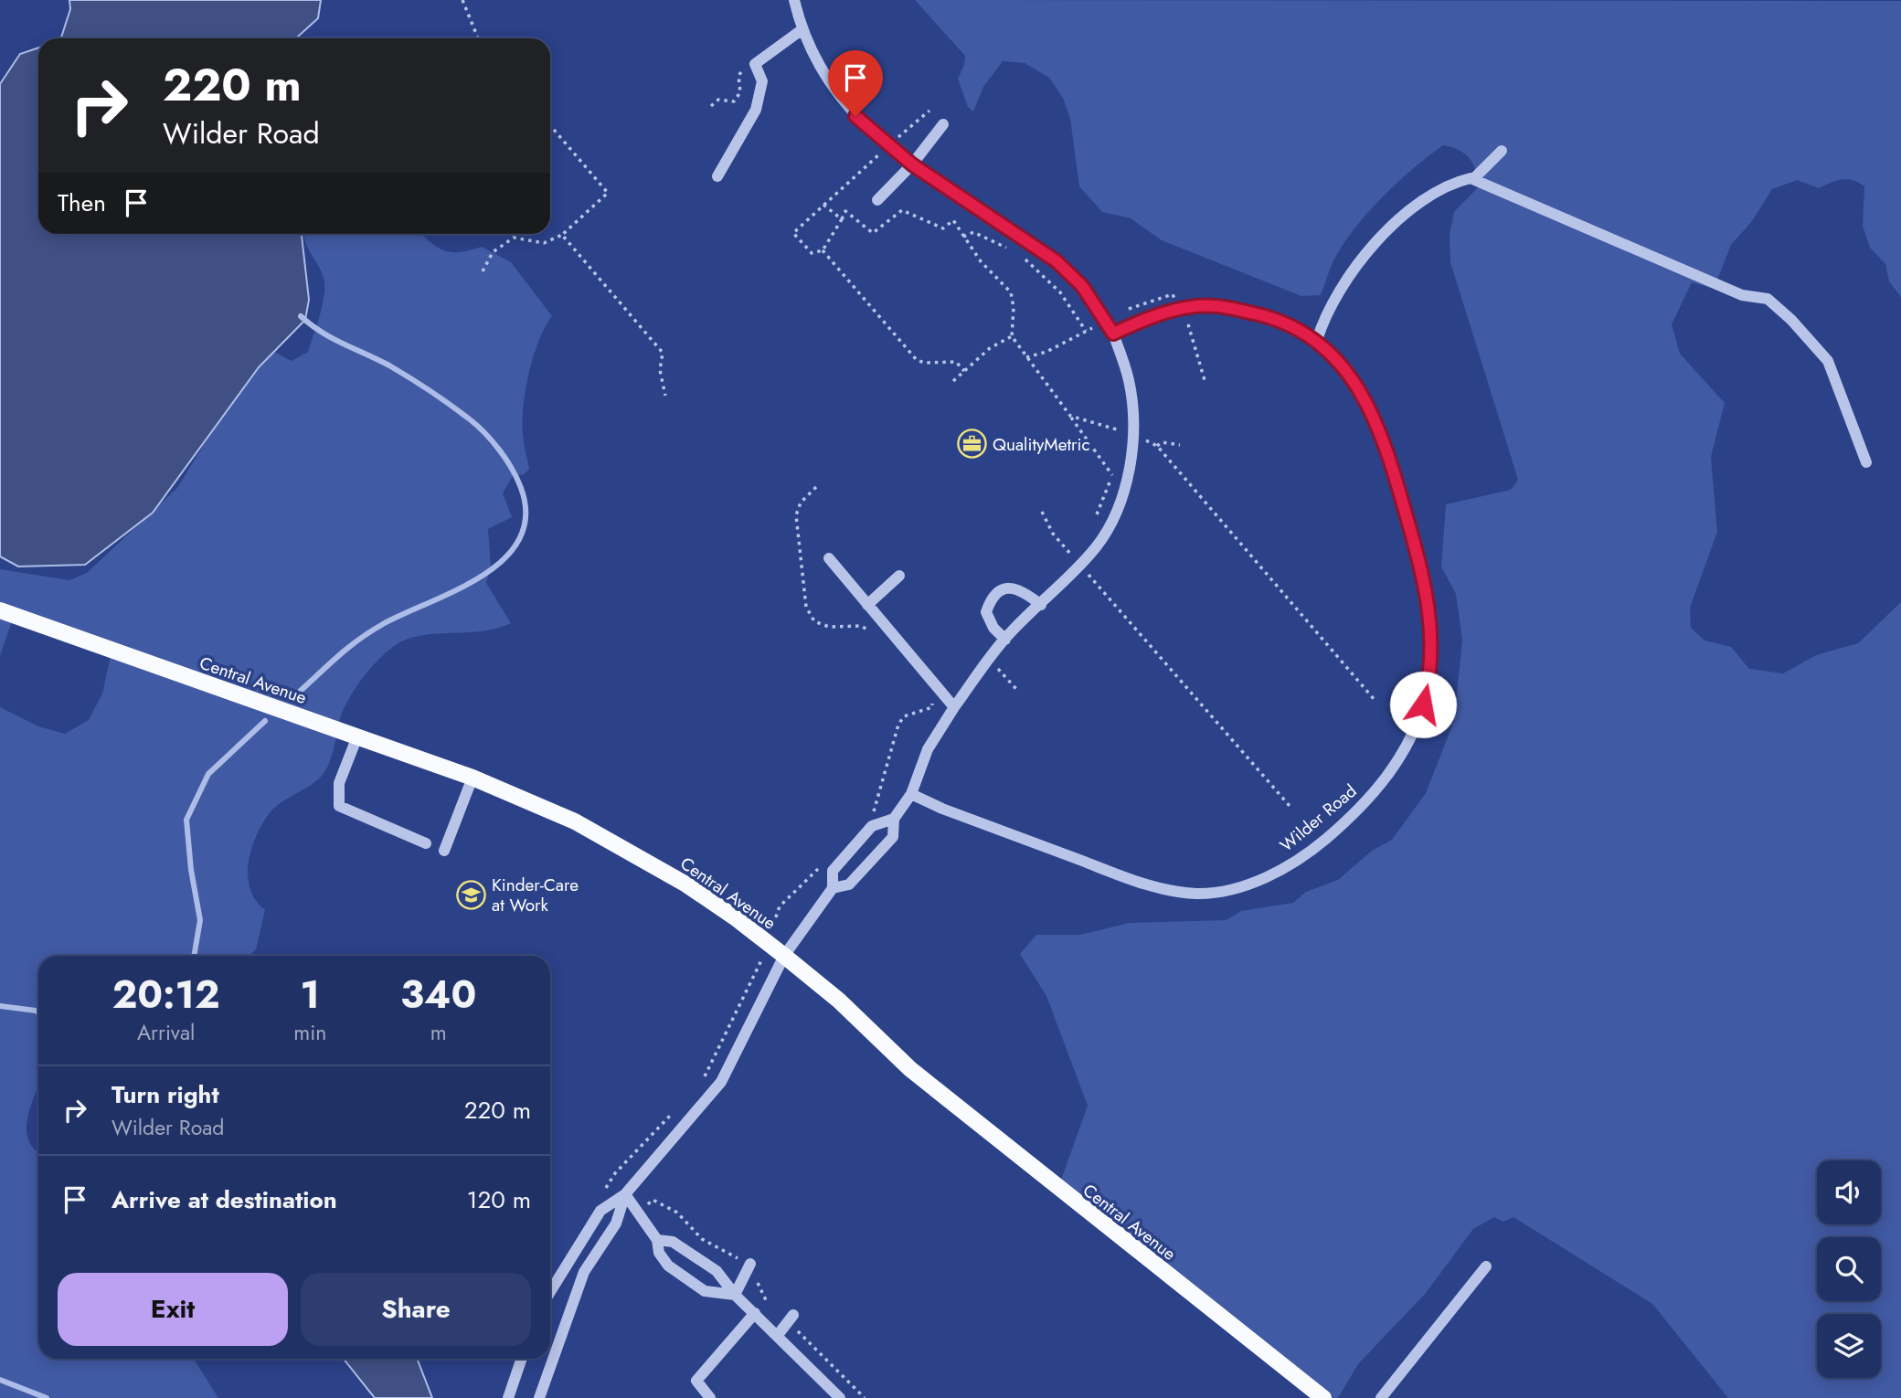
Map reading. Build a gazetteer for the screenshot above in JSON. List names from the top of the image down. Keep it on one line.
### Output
{"streets":{"main road":["Central Avenue"],"lane":["Wilder Road"]},"places":{"office":["QualityMetric"],"school or university":["Kinder-Care at Work"]},"page":{"turn":["220 m","Wilder Road"],"then":"Then","eta":["20:12","Arrival","1","min","340","m"],"list":[{"name":"Turn right","note":"Wilder Road","value":"220 m"},{"name":"Arrive at destination","value":"120 m"}],"buttons":["Exit","Share"]}}
